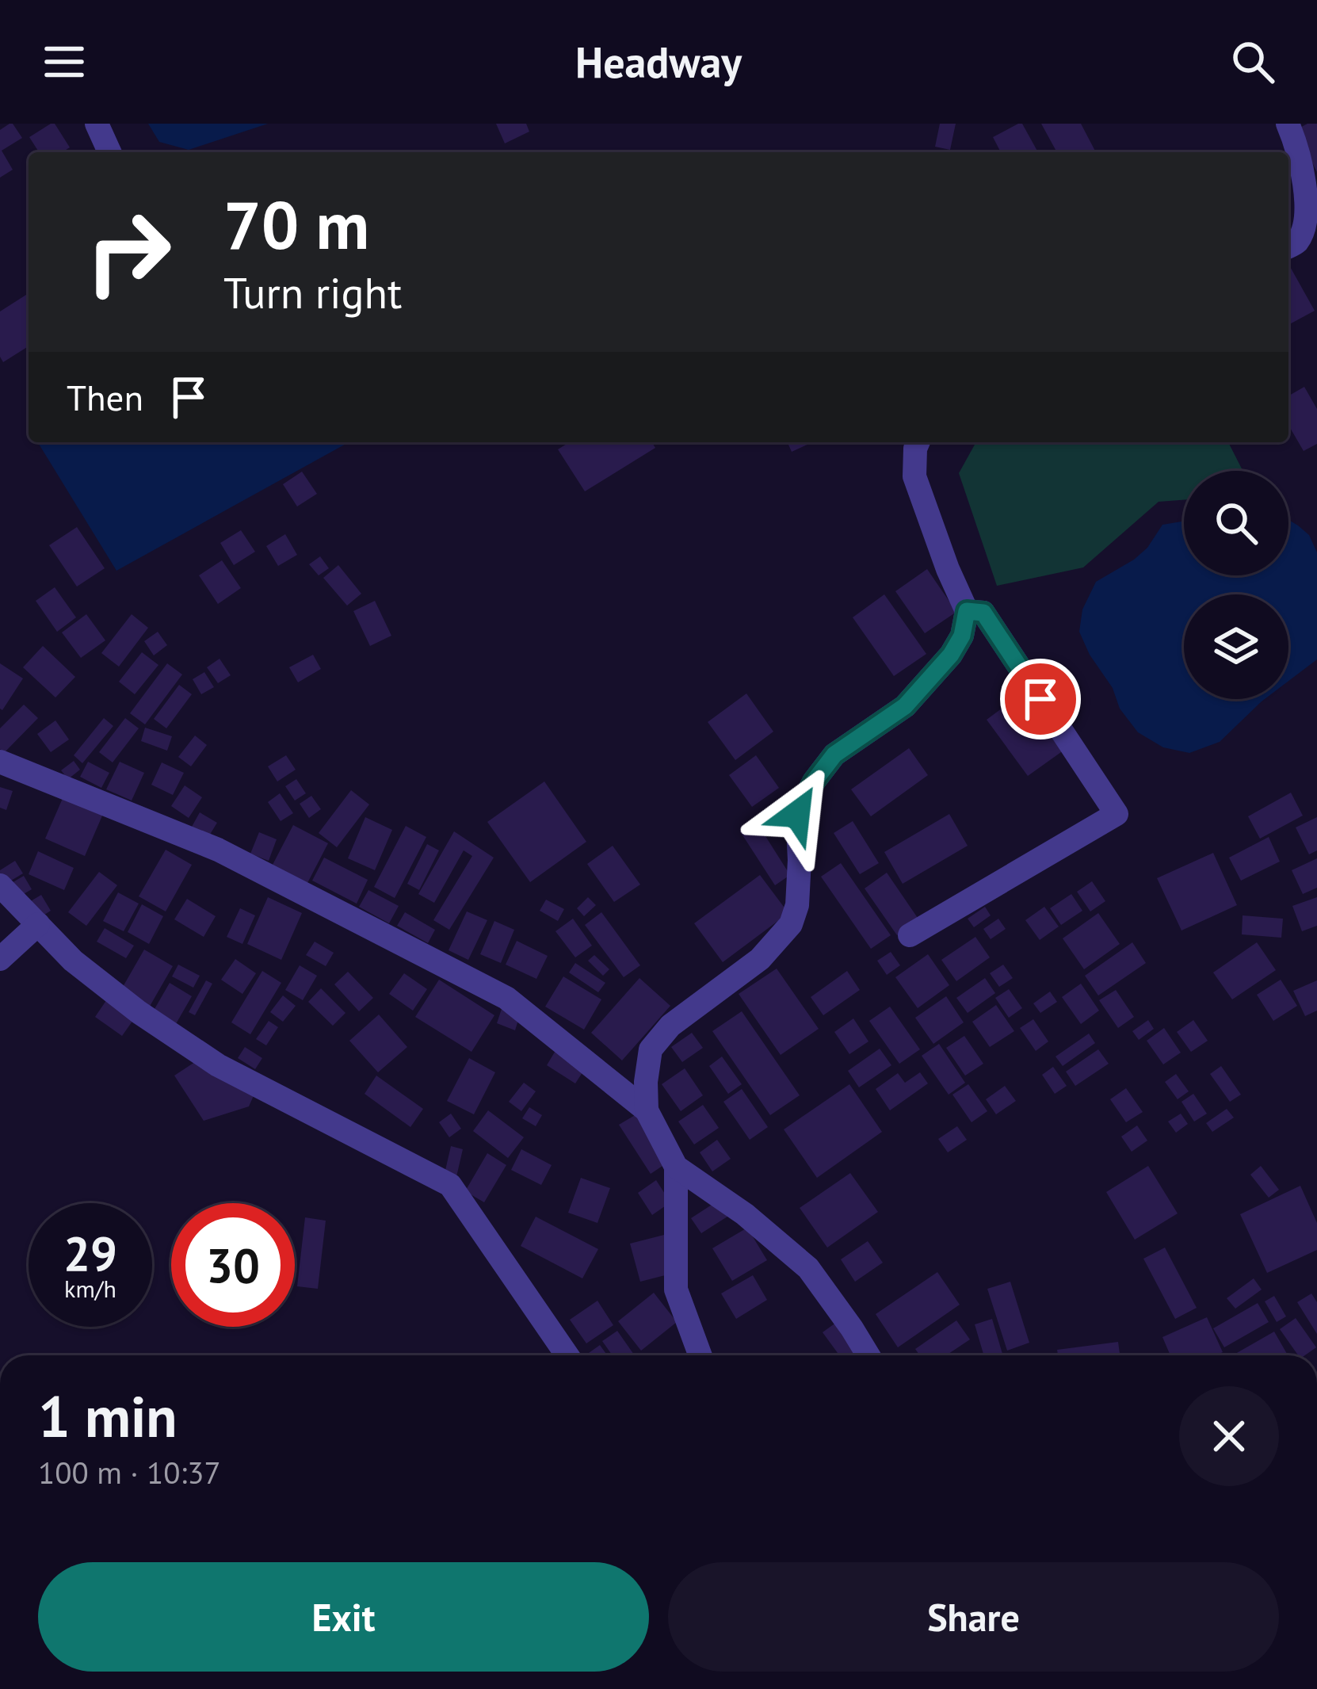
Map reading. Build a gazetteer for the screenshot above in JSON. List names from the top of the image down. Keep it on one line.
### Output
{"page":{"header":"Headway","turn":["70 m","Turn right"],"then":"Then","speed":"29 km/h","limit":"30","heading":["1 min","100 m · 10:37"],"buttons":["Exit","Share"]}}
